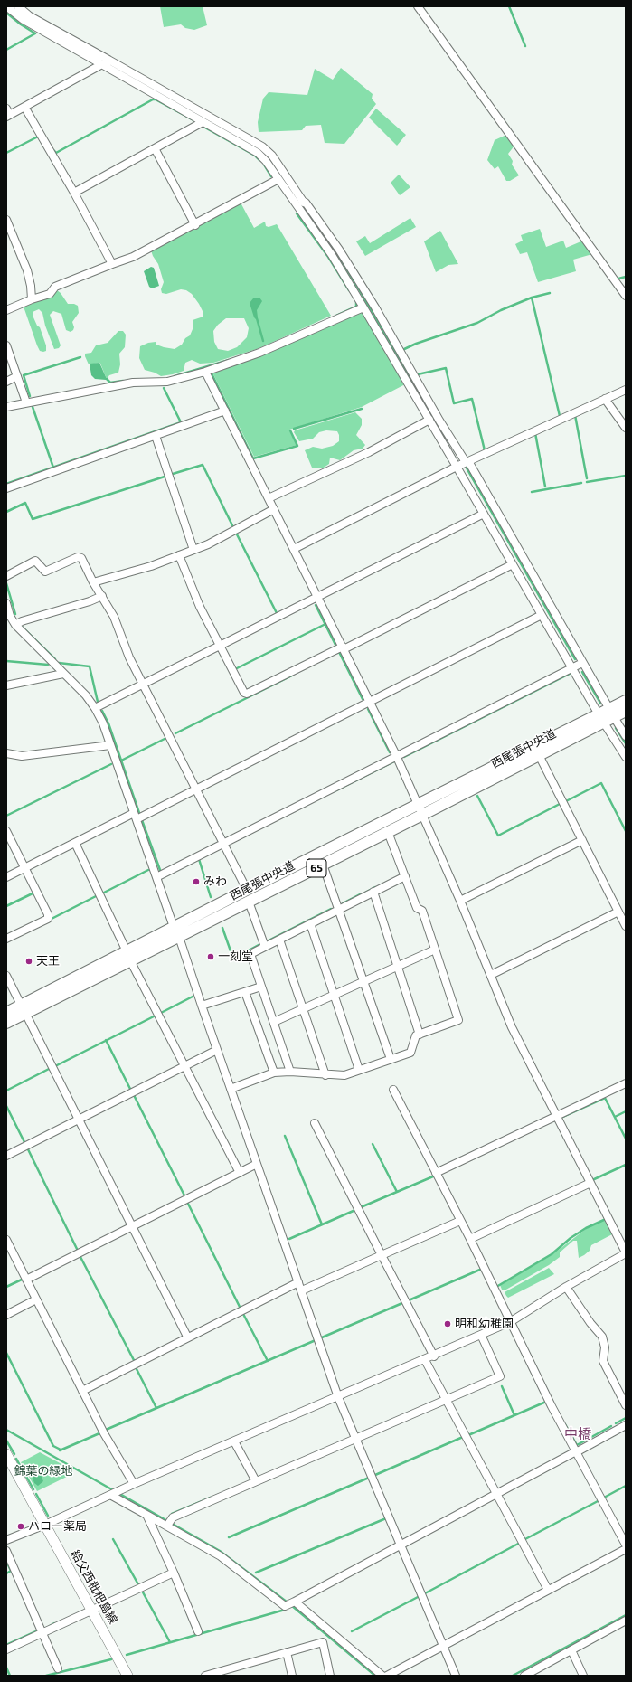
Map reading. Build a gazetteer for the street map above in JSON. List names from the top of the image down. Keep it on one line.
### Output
{"streets":{"main road":["西尾張中央道","65","給父西枇杷島線"]},"districts":["中橋"],"parks":["錦葉の緑地"],"places":["みわ","一刻堂","天王","明和幼稚園","ハロー薬局"]}
